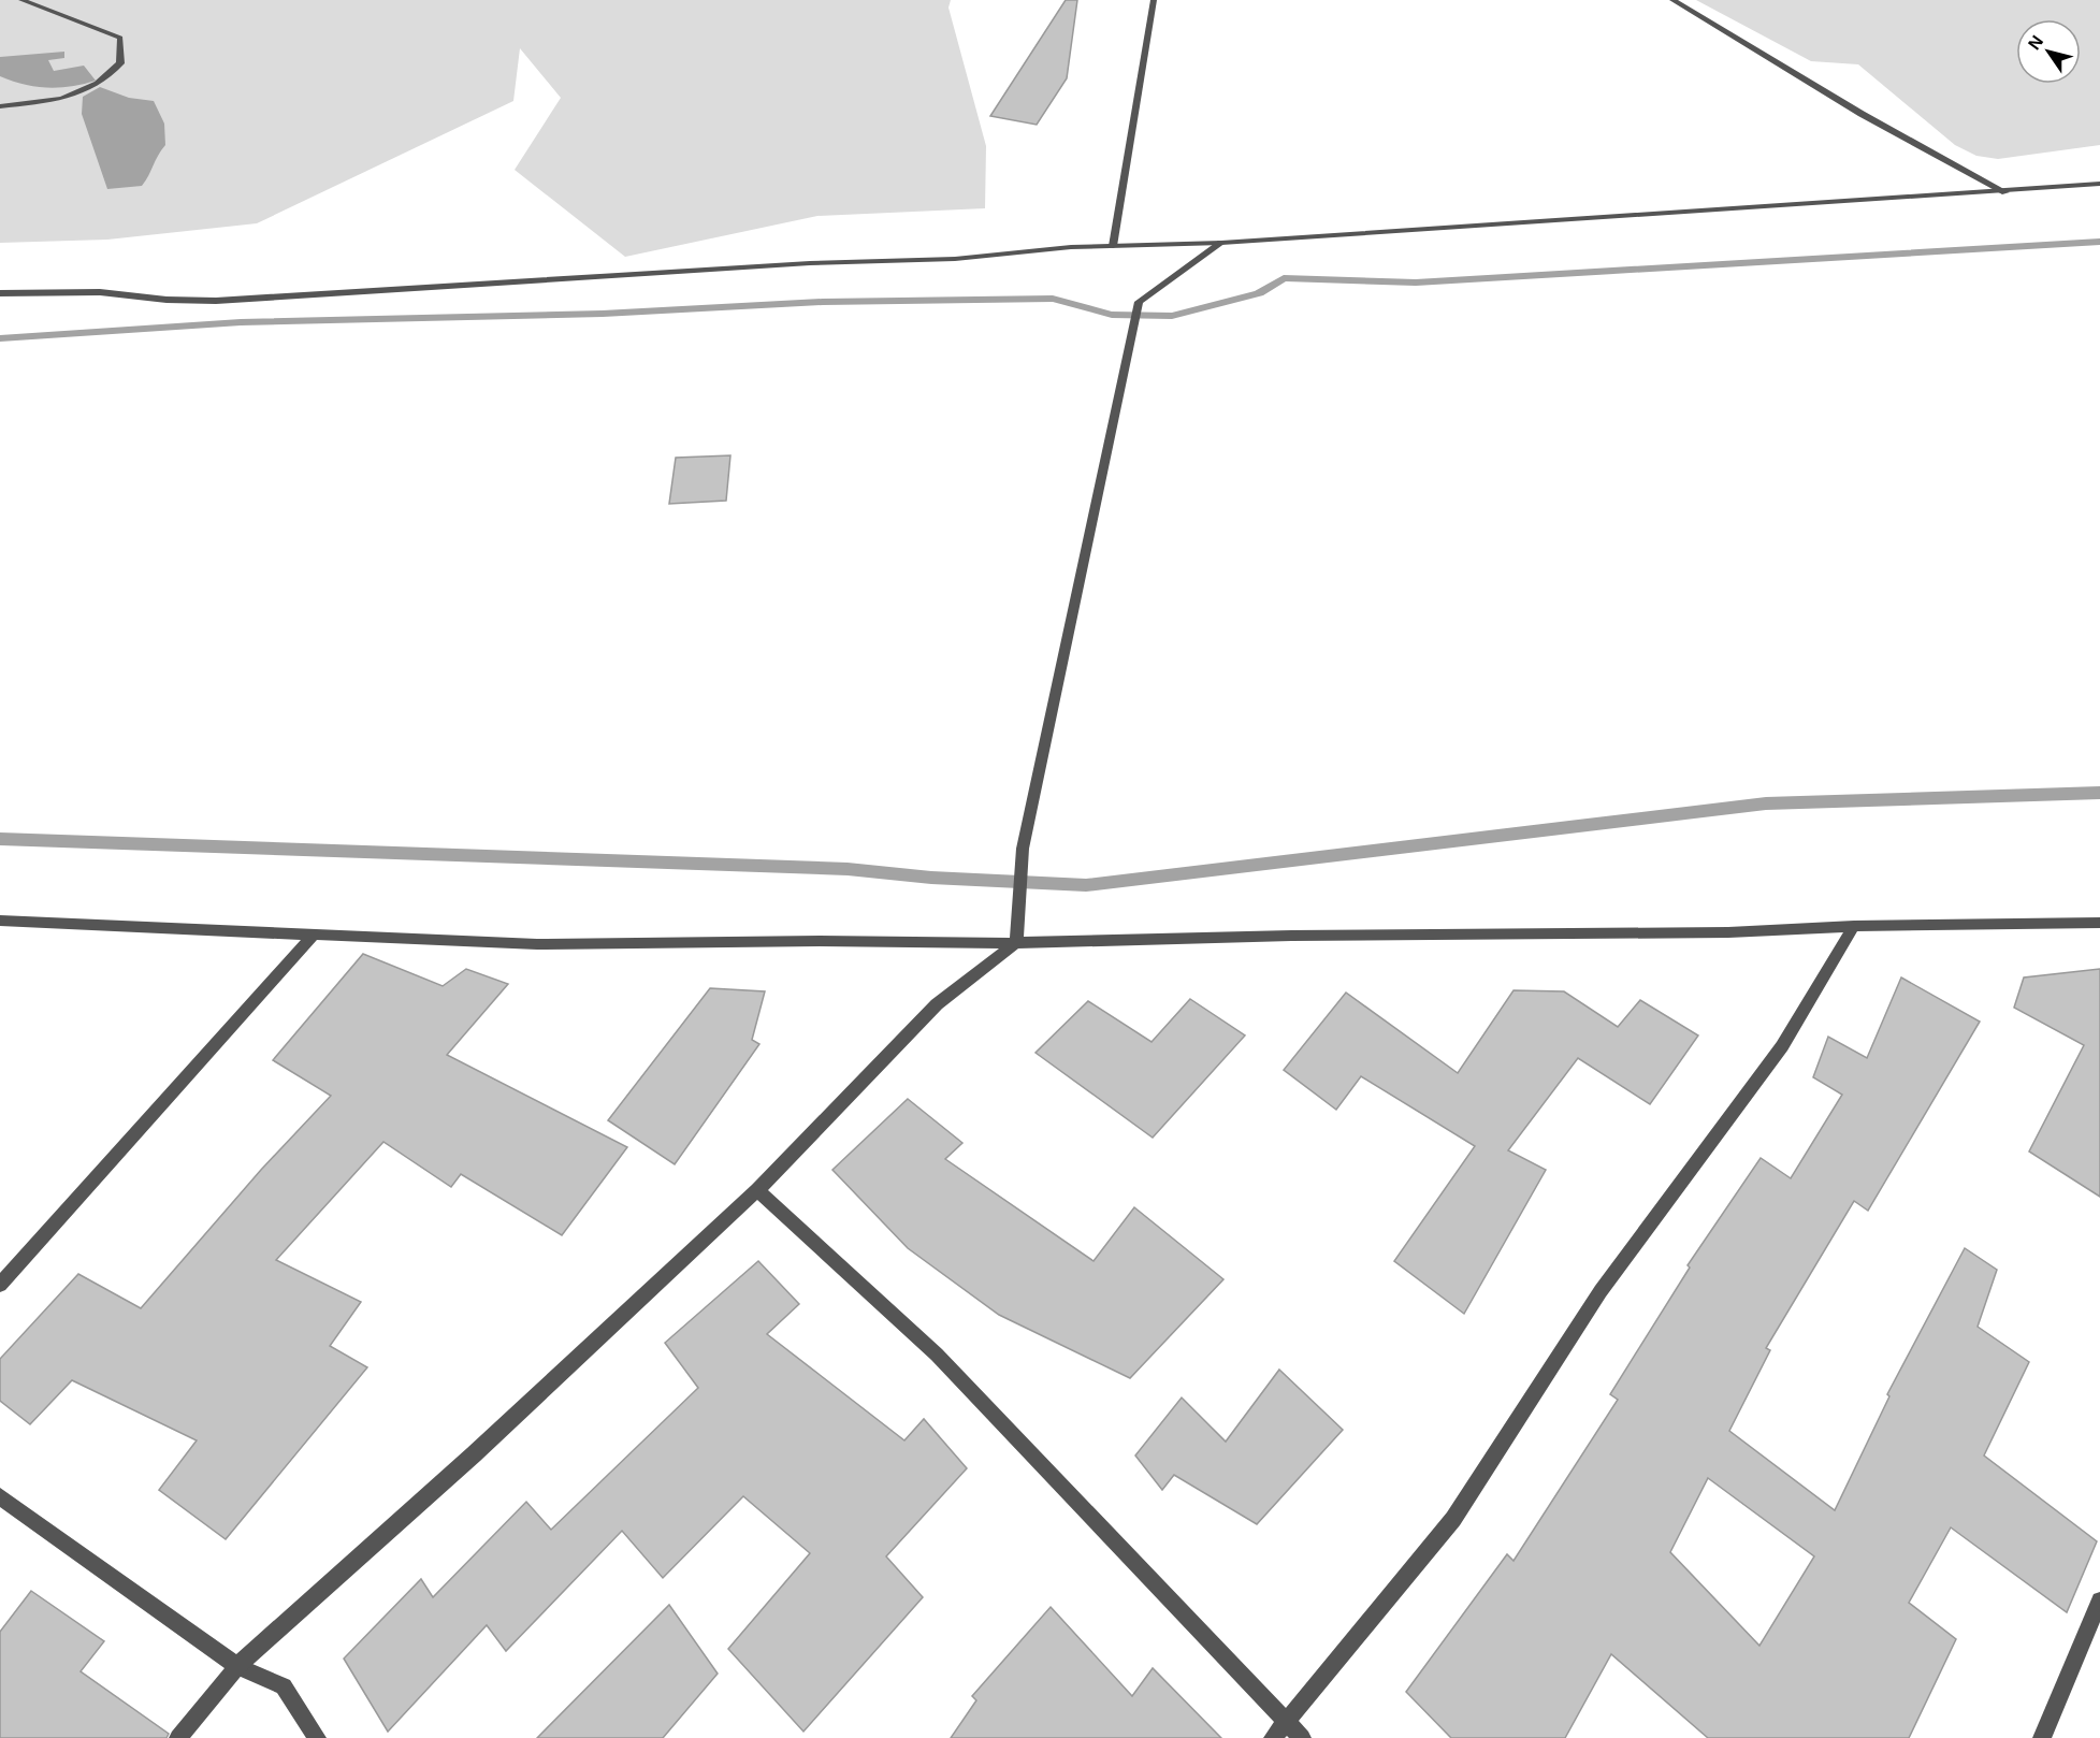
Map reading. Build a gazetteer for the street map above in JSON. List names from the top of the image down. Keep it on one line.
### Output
{"north":"top left"}
